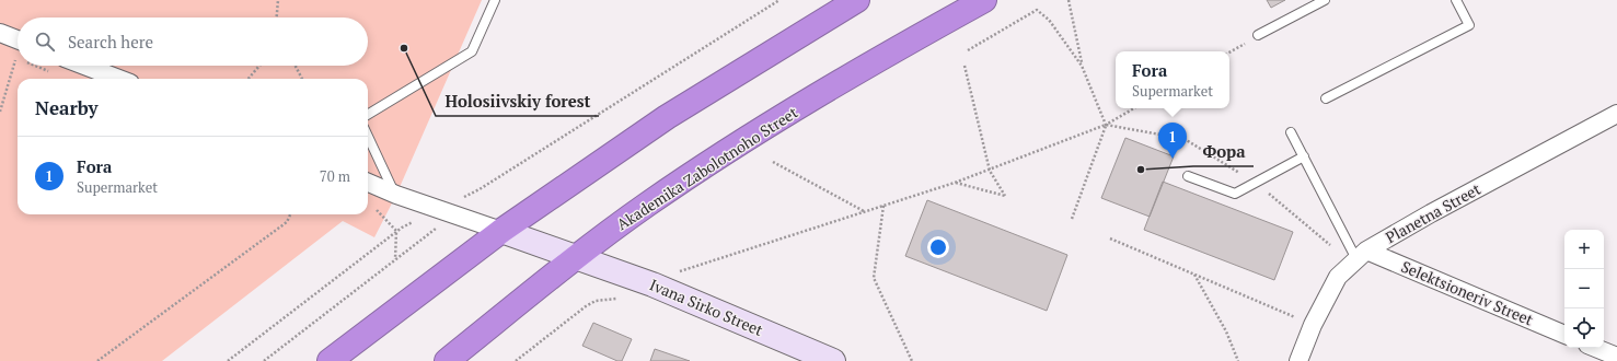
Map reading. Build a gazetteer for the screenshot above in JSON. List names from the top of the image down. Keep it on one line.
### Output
{"streets":{"highway":["Akademika Zabolotnoho Street"],"street":["Planetna Street","Selektsioneriv Street","Ivana Sirko Street"]},"crossings":[["Akademika Zabolotnoho Street","Ivana Sirko Street"],["Planetna Street","Selektsioneriv Street"]],"places":["Holosiivskiy forest","Фора"],"page":{"search":"Search here","popup":["Fora","Supermarket"],"heading":"Nearby","pins":"1","list":[{"mark":"1","name":"Fora","note":"Supermarket","value":"70 m"}],"map_buttons":["+","−"]}}
